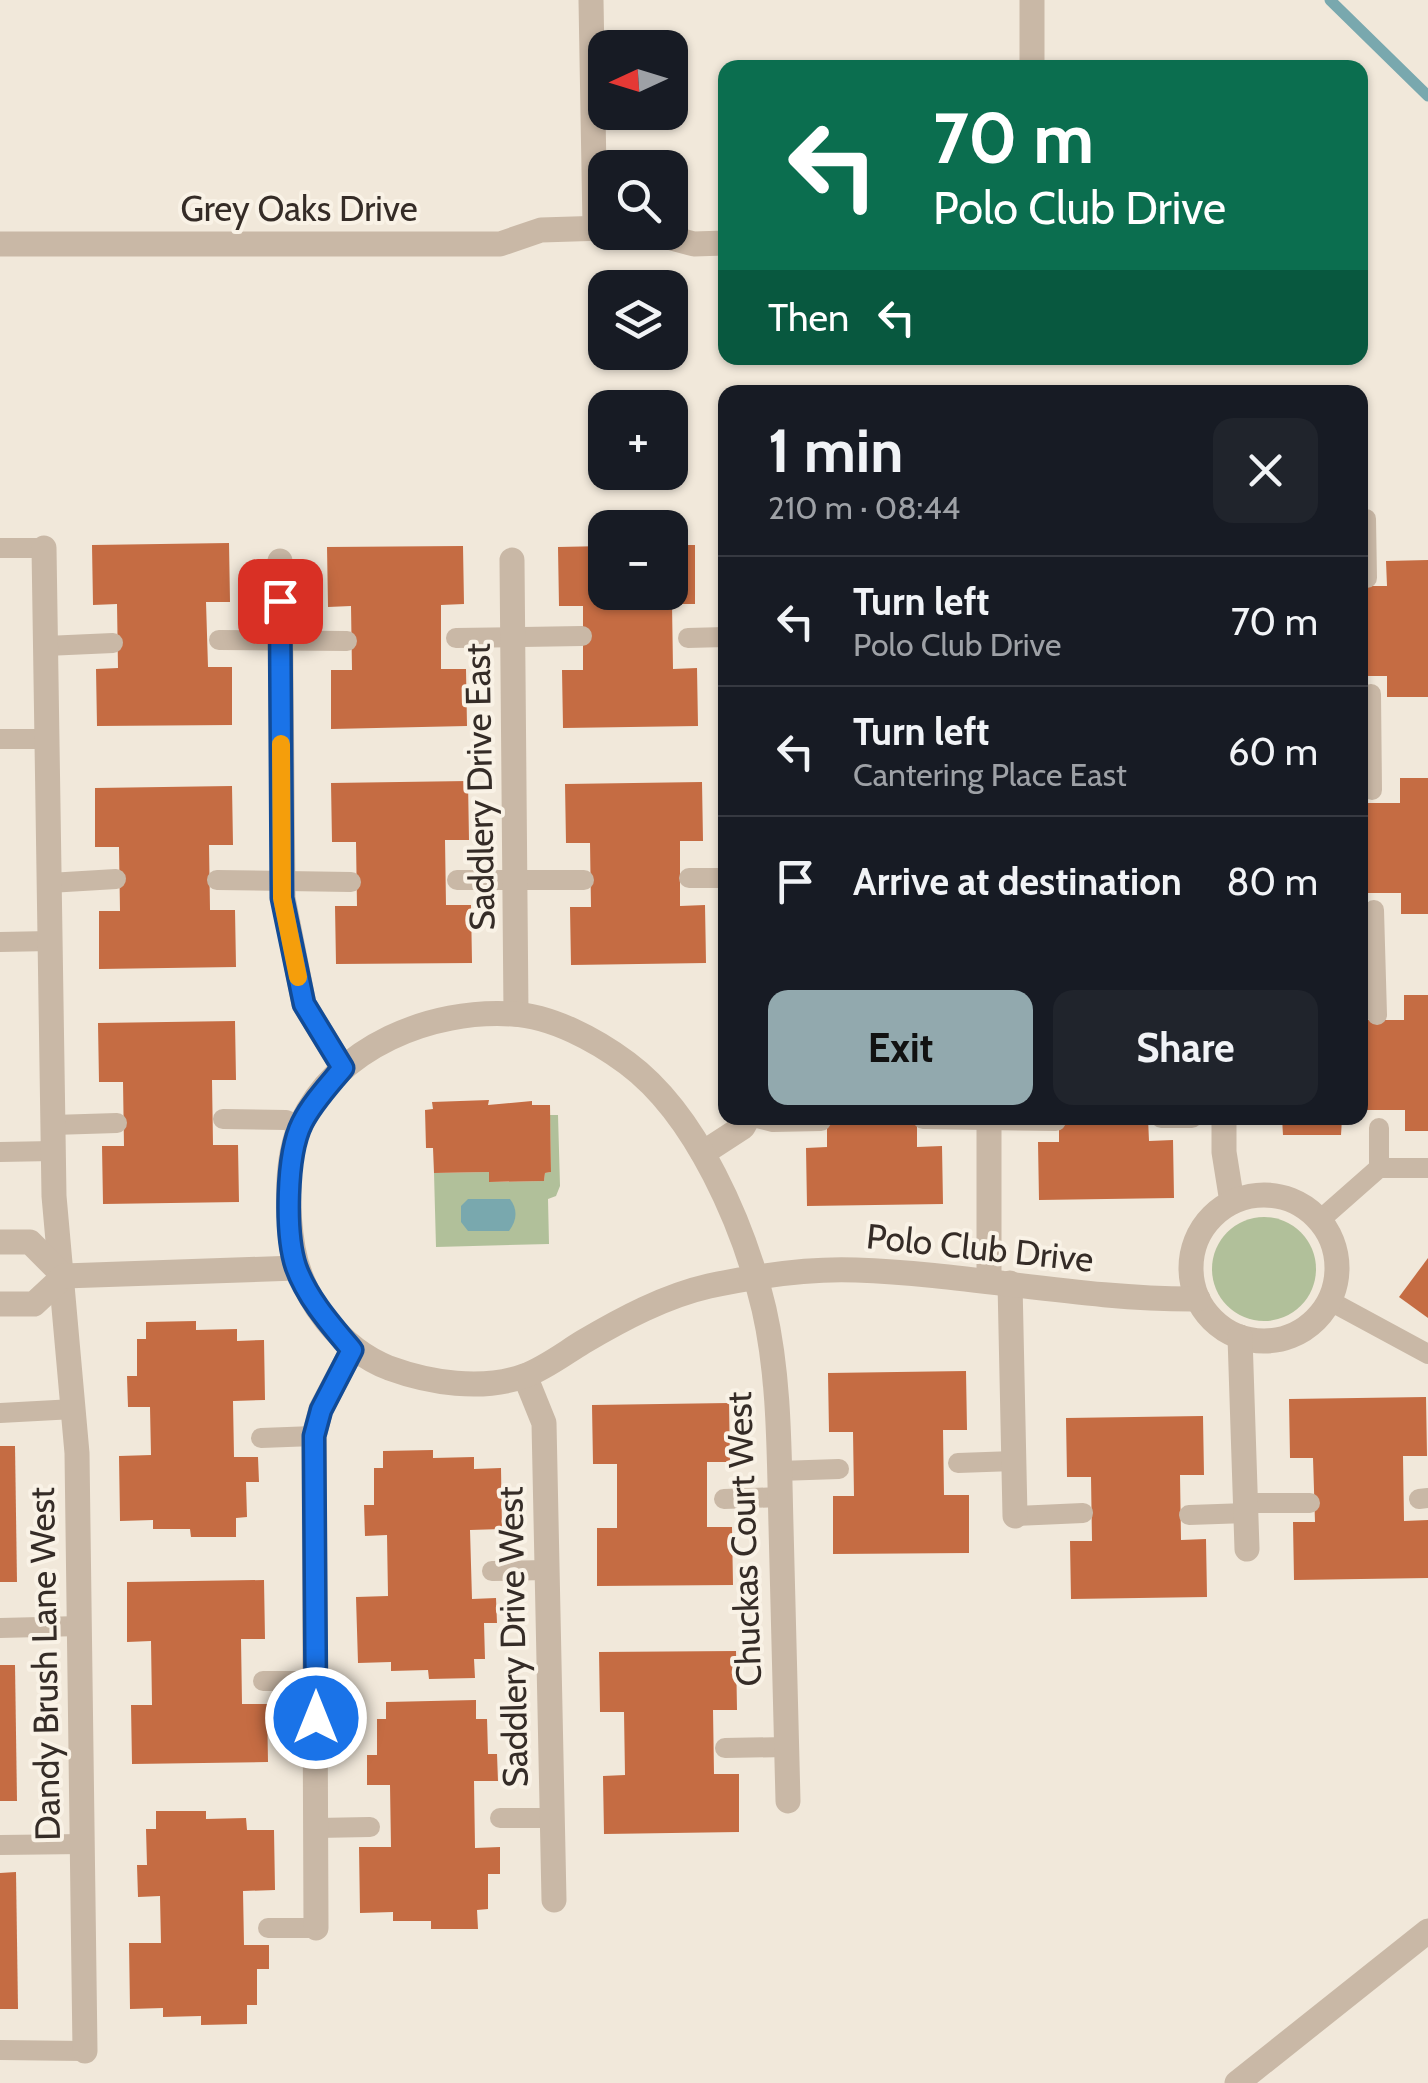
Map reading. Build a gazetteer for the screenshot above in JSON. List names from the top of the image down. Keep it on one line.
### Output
{"streets":{"street":["Grey Oaks Drive","Saddlery Drive East","Polo Club Drive","Chuckas Court West","Saddlery Drive West","Dandy Brush Lane West"]},"crossings":[["Saddlery Drive East","Polo Club Drive"],["Polo Club Drive","Chuckas Court West"],["Polo Club Drive","Saddlery Drive West"]],"north":"left","page":{"map_buttons":["+","−"],"turn":["70 m","Polo Club Drive"],"then":"Then","heading":["1 min","210 m · 08:44"],"list":[{"name":"Turn left","note":"Polo Club Drive","value":"70 m"},{"name":"Turn left","note":"Cantering Place East","value":"60 m"},{"name":"Arrive at destination","value":"80 m"}],"buttons":["Exit","Share"]}}
